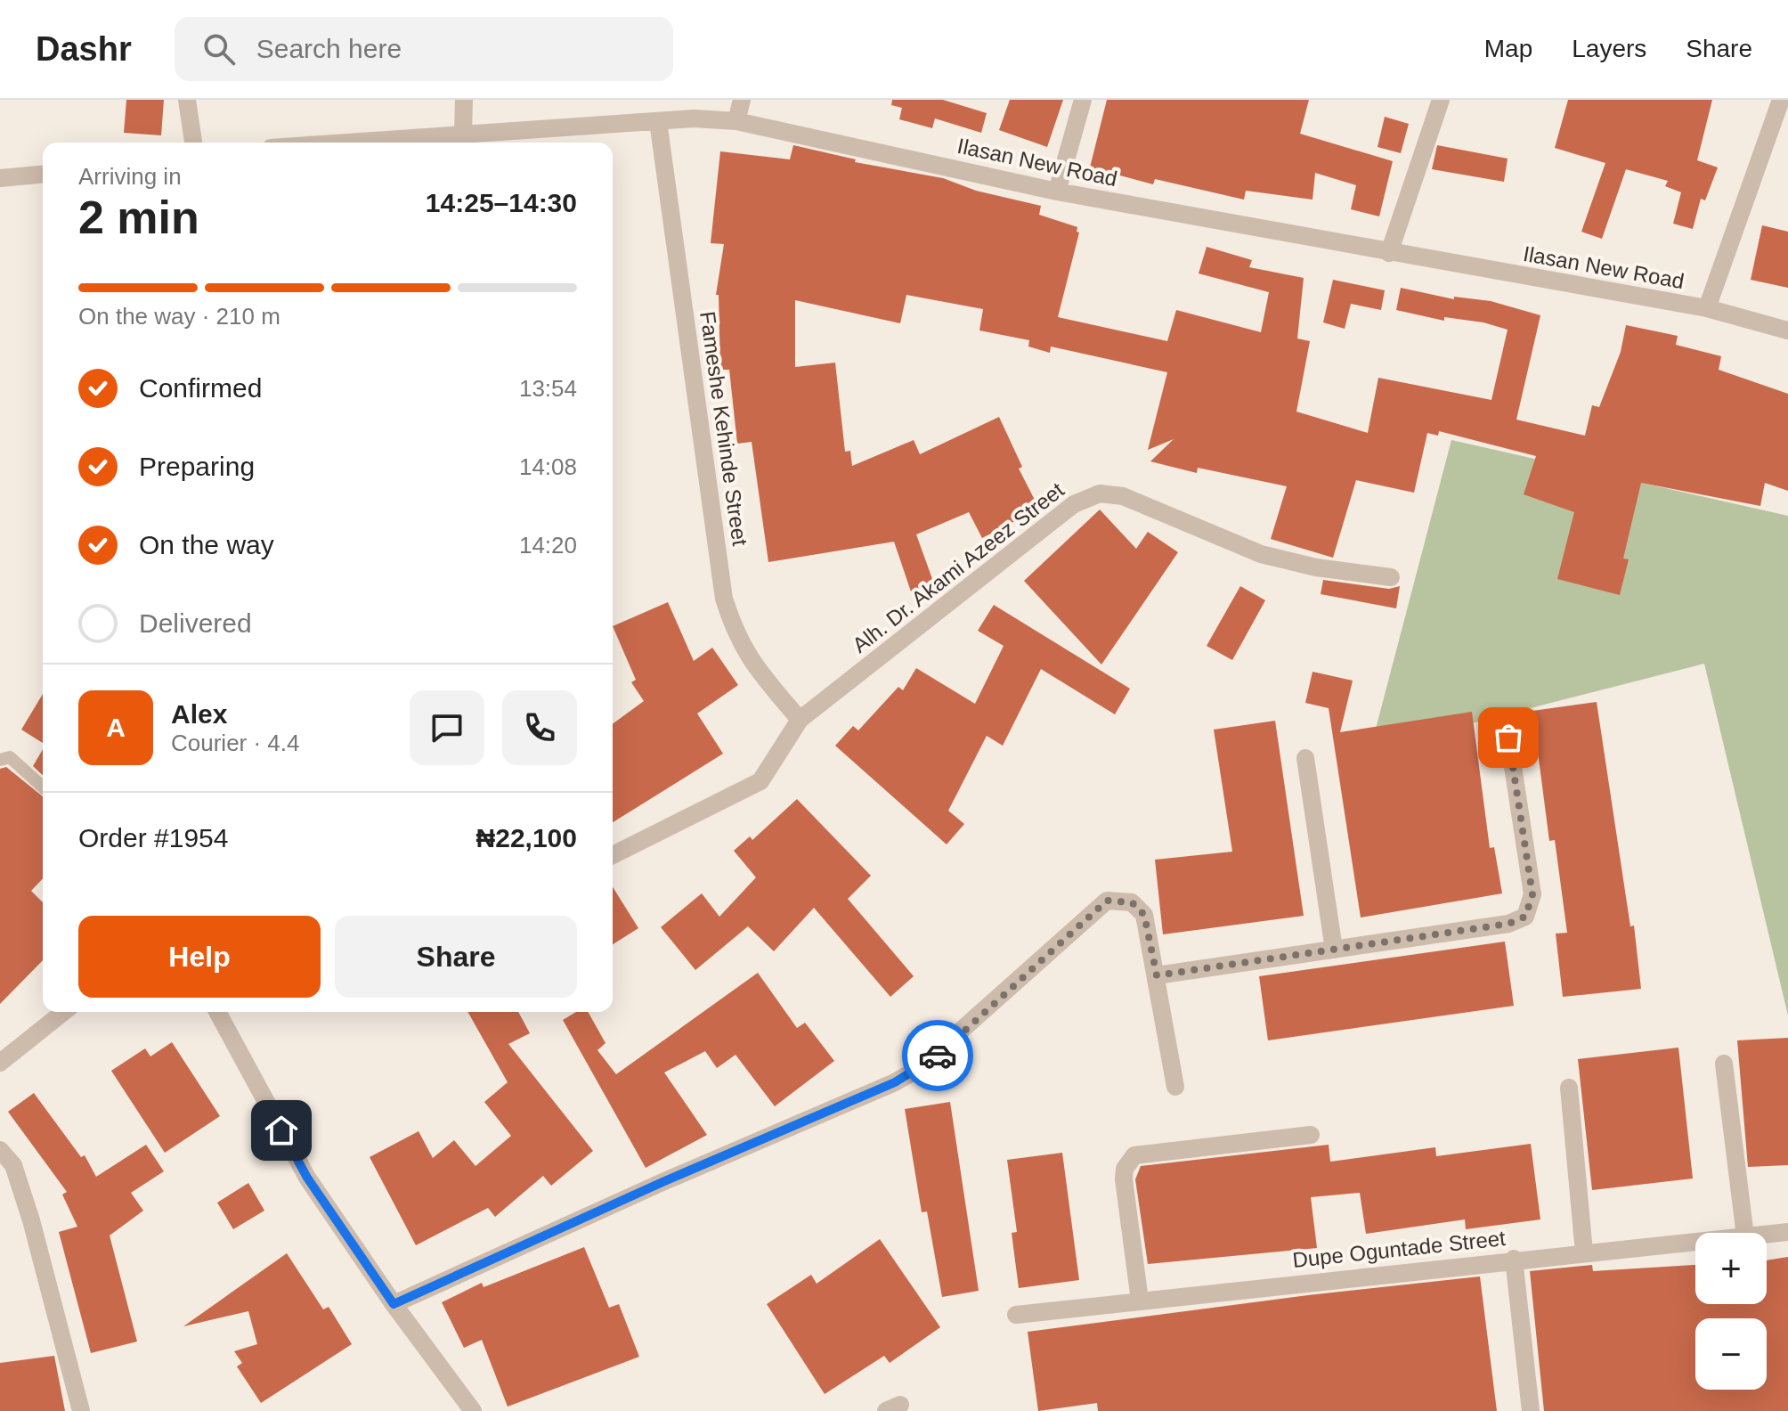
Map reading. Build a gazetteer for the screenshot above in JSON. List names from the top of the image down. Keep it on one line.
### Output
{"streets":{"street":["Ilasan New Road","Fameshe Kehinde Street","Alh. Dr. Akami Azeez Street","Dupe Oguntade Street"]},"crossings":[["Ilasan New Road","Fameshe Kehinde Street"],["Fameshe Kehinde Street","Alh. Dr. Akami Azeez Street"]],"page":{"header":"Dashr","search":"Search here","nav":["Map","Layers","Share"],"heading":["2 min","Arriving in","14:25–14:30"],"panel":["Alex","Courier · 4.4","Order #1954","₦22,100"],"bar":"On the way · 210 m","list":[["Confirmed","13:54"],["Preparing","14:08"],["On the way","14:20"],"Delivered"],"round":"A","buttons":["Help","Share"],"map_buttons":["+","−"]}}
